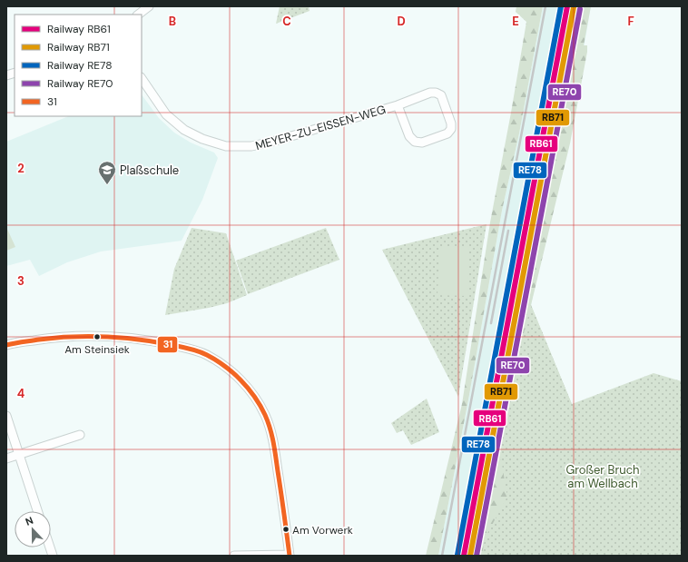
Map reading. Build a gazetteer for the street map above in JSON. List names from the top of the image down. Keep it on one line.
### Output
{"streets":{"street":["MEYER-ZU-EISSEN-WEG"]},"parks":["Großer Bruch am Wellbach"],"places":{"school or university":["Plaßschule"],"other":["Am Steinsiek","Am Vorwerk"]},"lines":["rail line RB61","rail line RE78","rail line RB71","rail line RE70","transit line 31"],"legend":["Railway RB61","Railway RB71","Railway RE78","Railway RE70","31"],"north":"top","grid":{"columns":["B","C","D","E","F"],"rows":["2","3","4"]}}
